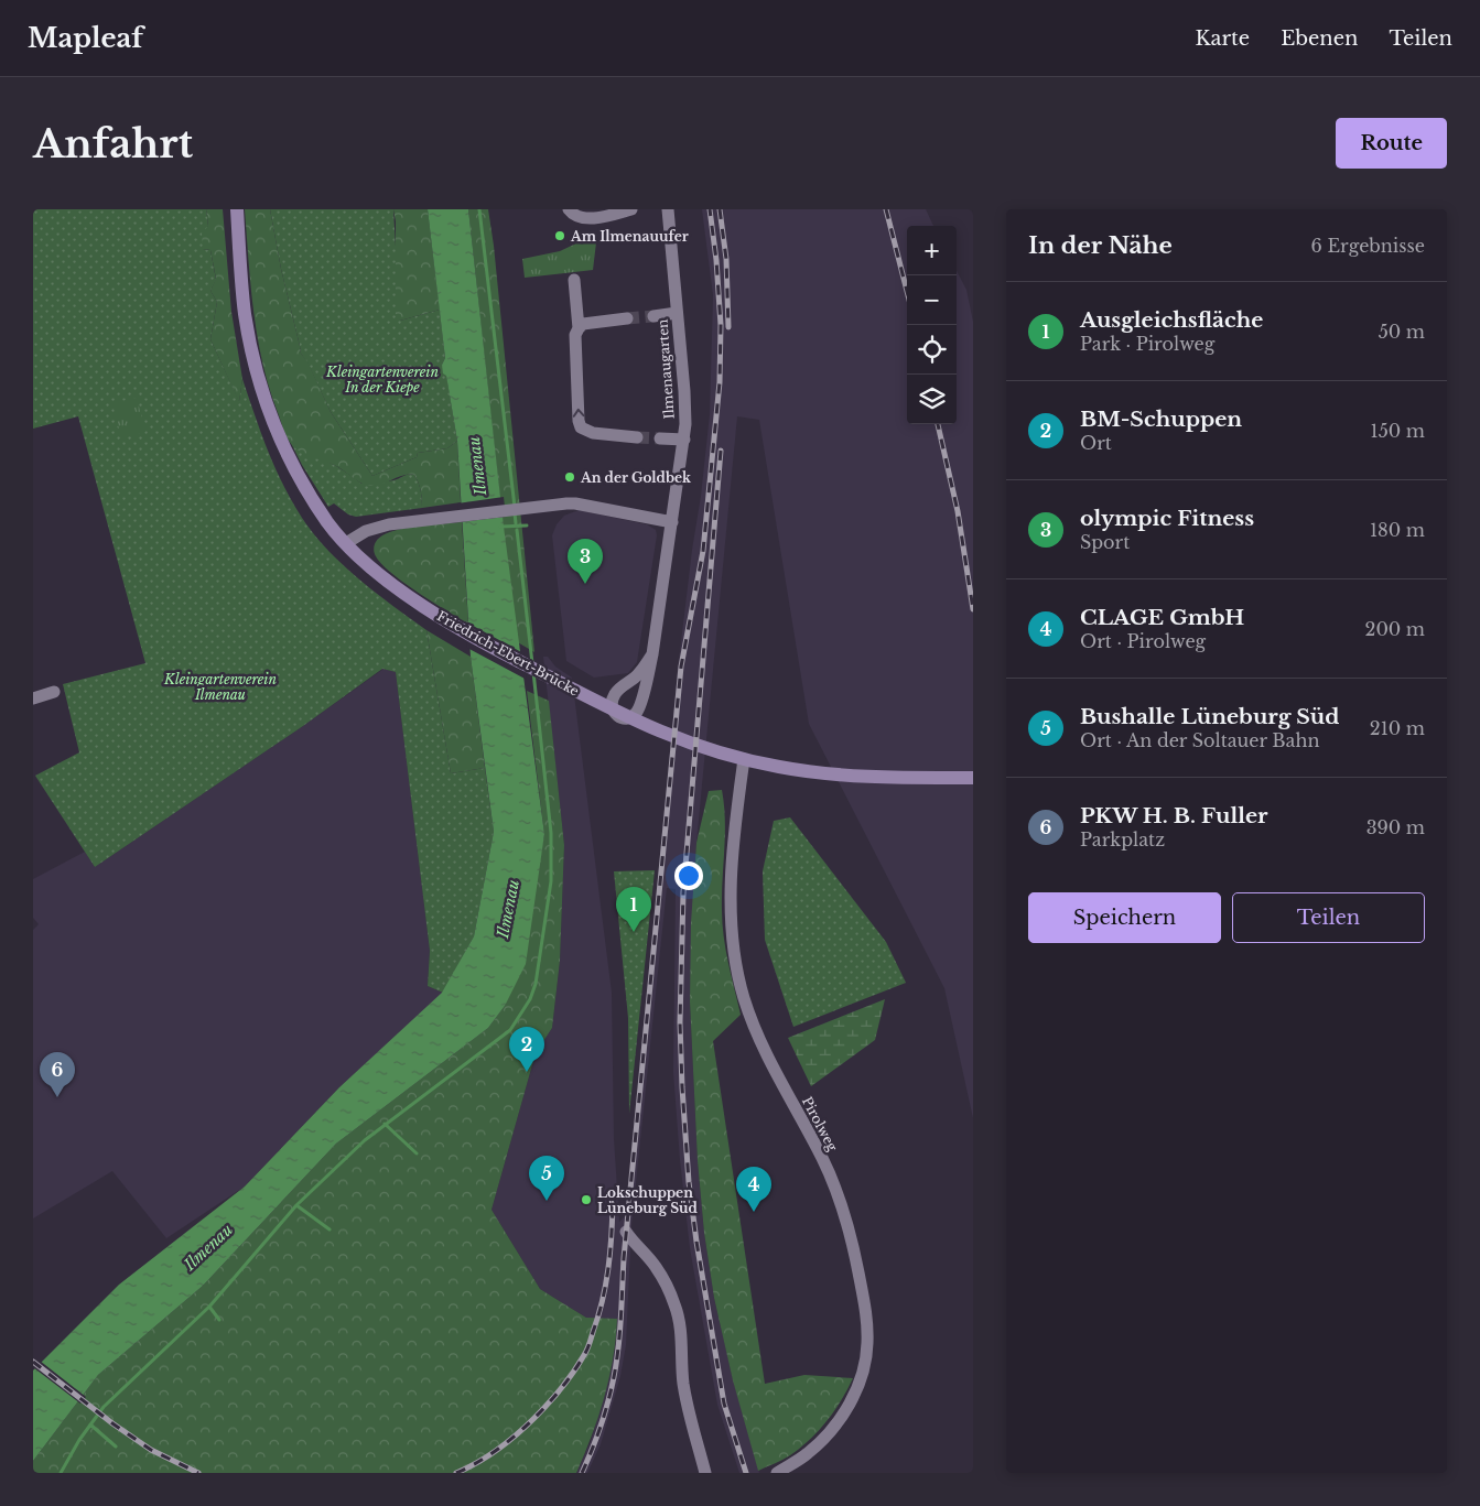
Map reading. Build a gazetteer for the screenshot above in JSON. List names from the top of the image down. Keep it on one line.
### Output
{"streets":{"main road":["Friedrich-Ebert-Brücke"],"street":["Ilmenaugarten","Pirolweg"]},"crossings":[["Friedrich-Ebert-Brücke","Pirolweg"]],"water":["Ilmenau"],"parks":["Kleingartenverein In der Kiepe","Kleingartenverein Ilmenau"],"places":["Am Ilmenauufer","An der Goldbek","Lokschuppen Lüneburg Süd"],"page":{"header":"Mapleaf","nav":["Karte","Ebenen","Teilen"],"buttons":["Route",["Speichern","Teilen"]],"title":"Anfahrt","heading":["In der Nähe","6 Ergebnisse"],"map_buttons":["+","−"],"list":[{"mark":"1","name":"Ausgleichsfläche","note":"Park · Pirolweg","value":"50 m"},{"mark":"2","name":"BM-Schuppen","note":"Ort","value":"150 m"},{"mark":"3","name":"olympic Fitness","note":"Sport","value":"180 m"},{"mark":"4","name":"CLAGE GmbH","note":"Ort · Pirolweg","value":"200 m"},{"mark":"5","name":"Bushalle Lüneburg Süd","note":"Ort · An der Soltauer Bahn","value":"210 m"},{"mark":"6","name":"PKW H. B. Fuller","note":"Parkplatz","value":"390 m"}],"pins":["3","1","2","6","5","4"]}}
